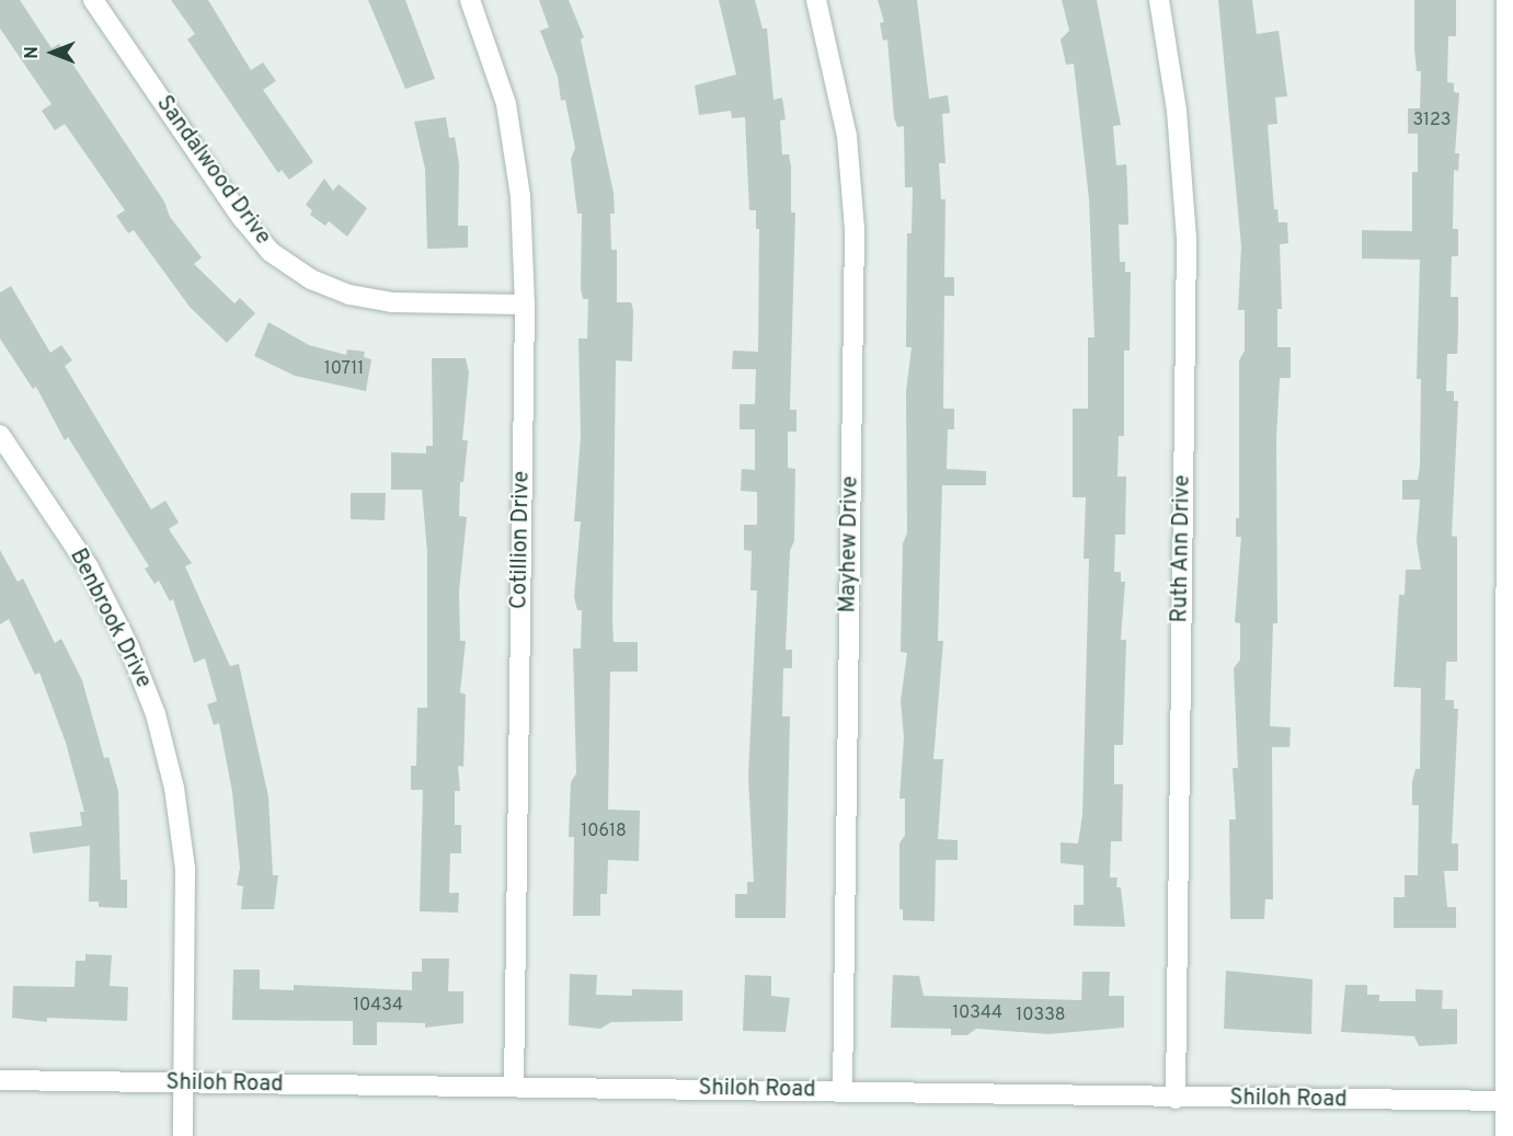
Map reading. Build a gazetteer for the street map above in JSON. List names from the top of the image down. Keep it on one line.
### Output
{"streets":{"street":["Sandalwood Drive","Cotillion Drive","Mayhew Drive","Ruth Ann Drive","Benbrook Drive","Shiloh Road"]},"crossings":[["Sandalwood Drive","Cotillion Drive"],["Cotillion Drive","Shiloh Road"],["Mayhew Drive","Shiloh Road"],["Ruth Ann Drive","Shiloh Road"],["Benbrook Drive","Shiloh Road"]],"house_numbers":["3123","10711","10618","10434","10344","10338"],"north":"left"}
